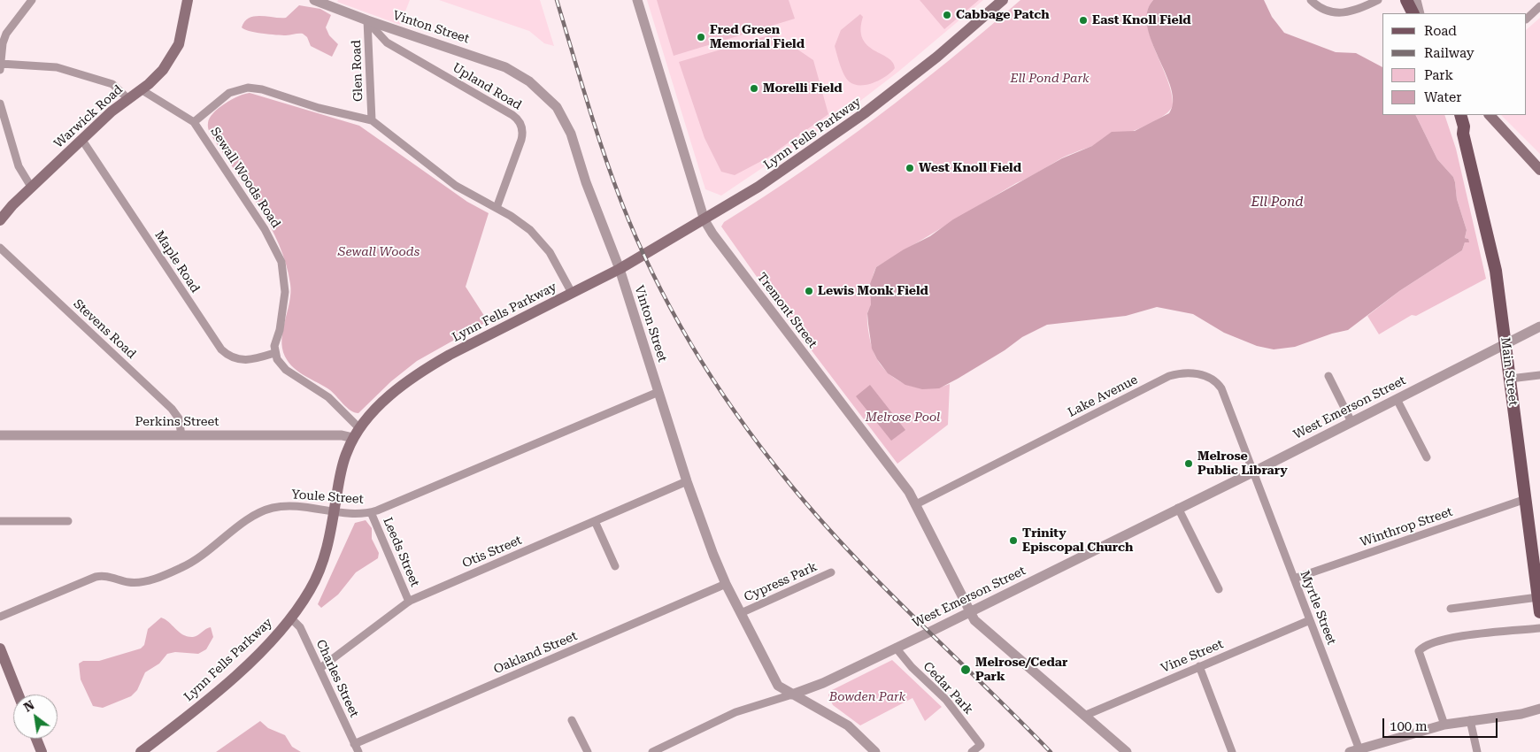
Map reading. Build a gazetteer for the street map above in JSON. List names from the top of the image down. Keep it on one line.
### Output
{"streets":{"main road":["Warwick Road","Lynn Fells Parkway","Main Street"],"street":["Vinton Street","Glen Road","Upland Road","Sewall Woods Road","Maple Road","Tremont Street","Stevens Road","Lake Avenue","West Emerson Street","Perkins Street","Youle Street","Winthrop Street","Leeds Street","Otis Street","Cypress Park","Myrtle Street","Oakland Street","Vine Street","Charles Street","Cedar Park"]},"crossings":[["Vinton Street","Glen Road"],["Vinton Street","Upland Road"],["Vinton Street","Lynn Fells Parkway"],["Vinton Street","West Emerson Street"],["Vinton Street","Youle Street"],["Vinton Street","Otis Street"],["Vinton Street","Cypress Park"],["Vinton Street","Oakland Street"],["Glen Road","Upland Road"],["Glen Road","Sewall Woods Road"],["Upland Road","Sewall Woods Road"],["Warwick Road","Maple Road"],["Lynn Fells Parkway","Sewall Woods Road"],["Lynn Fells Parkway","Tremont Street"],["Lynn Fells Parkway","Perkins Street"],["Lynn Fells Parkway","Youle Street"],["Lynn Fells Parkway","Charles Street"],["Sewall Woods Road","Maple Road"],["Tremont Street","Lake Avenue"],["Tremont Street","West Emerson Street"],["Tremont Street","Vine Street"],["Stevens Road","Perkins Street"],["Main Street","West Emerson Street"],["Main Street","Winthrop Street"],["Lake Avenue","West Emerson Street"],["Lake Avenue","Myrtle Street"],["West Emerson Street","Myrtle Street"],["West Emerson Street","Cedar Park"],["Youle Street","Leeds Street"],["Winthrop Street","Myrtle Street"],["Leeds Street","Otis Street"],["Otis Street","Charles Street"],["Myrtle Street","Vine Street"],["Oakland Street","Charles Street"]],"water":["Ell Pond"],"parks":["Ell Pond Park","Sewall Woods","Melrose Pool","Bowden Park"],"places":["Cabbage Patch","East Knoll Field","Fred Green Memorial Field","Morelli Field","West Knoll Field","Lewis Monk Field","Melrose Public Library","Trinity Episcopal Church","Melrose/Cedar Park"],"legend":["Road","Railway","Park","Water"],"scale_bar":"100 m","north":"top left"}
